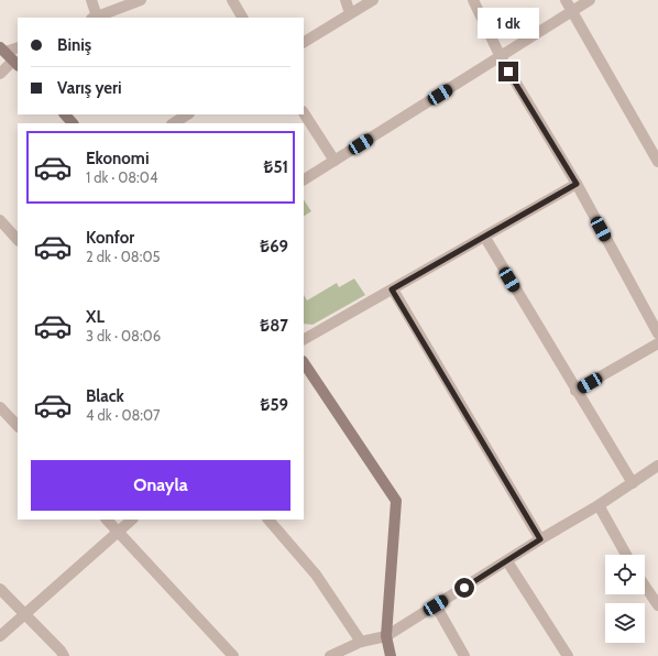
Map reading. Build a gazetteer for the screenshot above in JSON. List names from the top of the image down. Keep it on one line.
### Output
{"page":{"bubble":"1 dk","banner":["Biniş","Varış yeri"],"list":[{"name":"Ekonomi","note":"1 dk · 08:04","value":"₺51"},{"name":"Konfor","note":"2 dk · 08:05","value":"₺69"},{"name":"XL","note":"3 dk · 08:06","value":"₺87"},{"name":"Black","note":"4 dk · 08:07","value":"₺59"}],"buttons":"Onayla"}}
